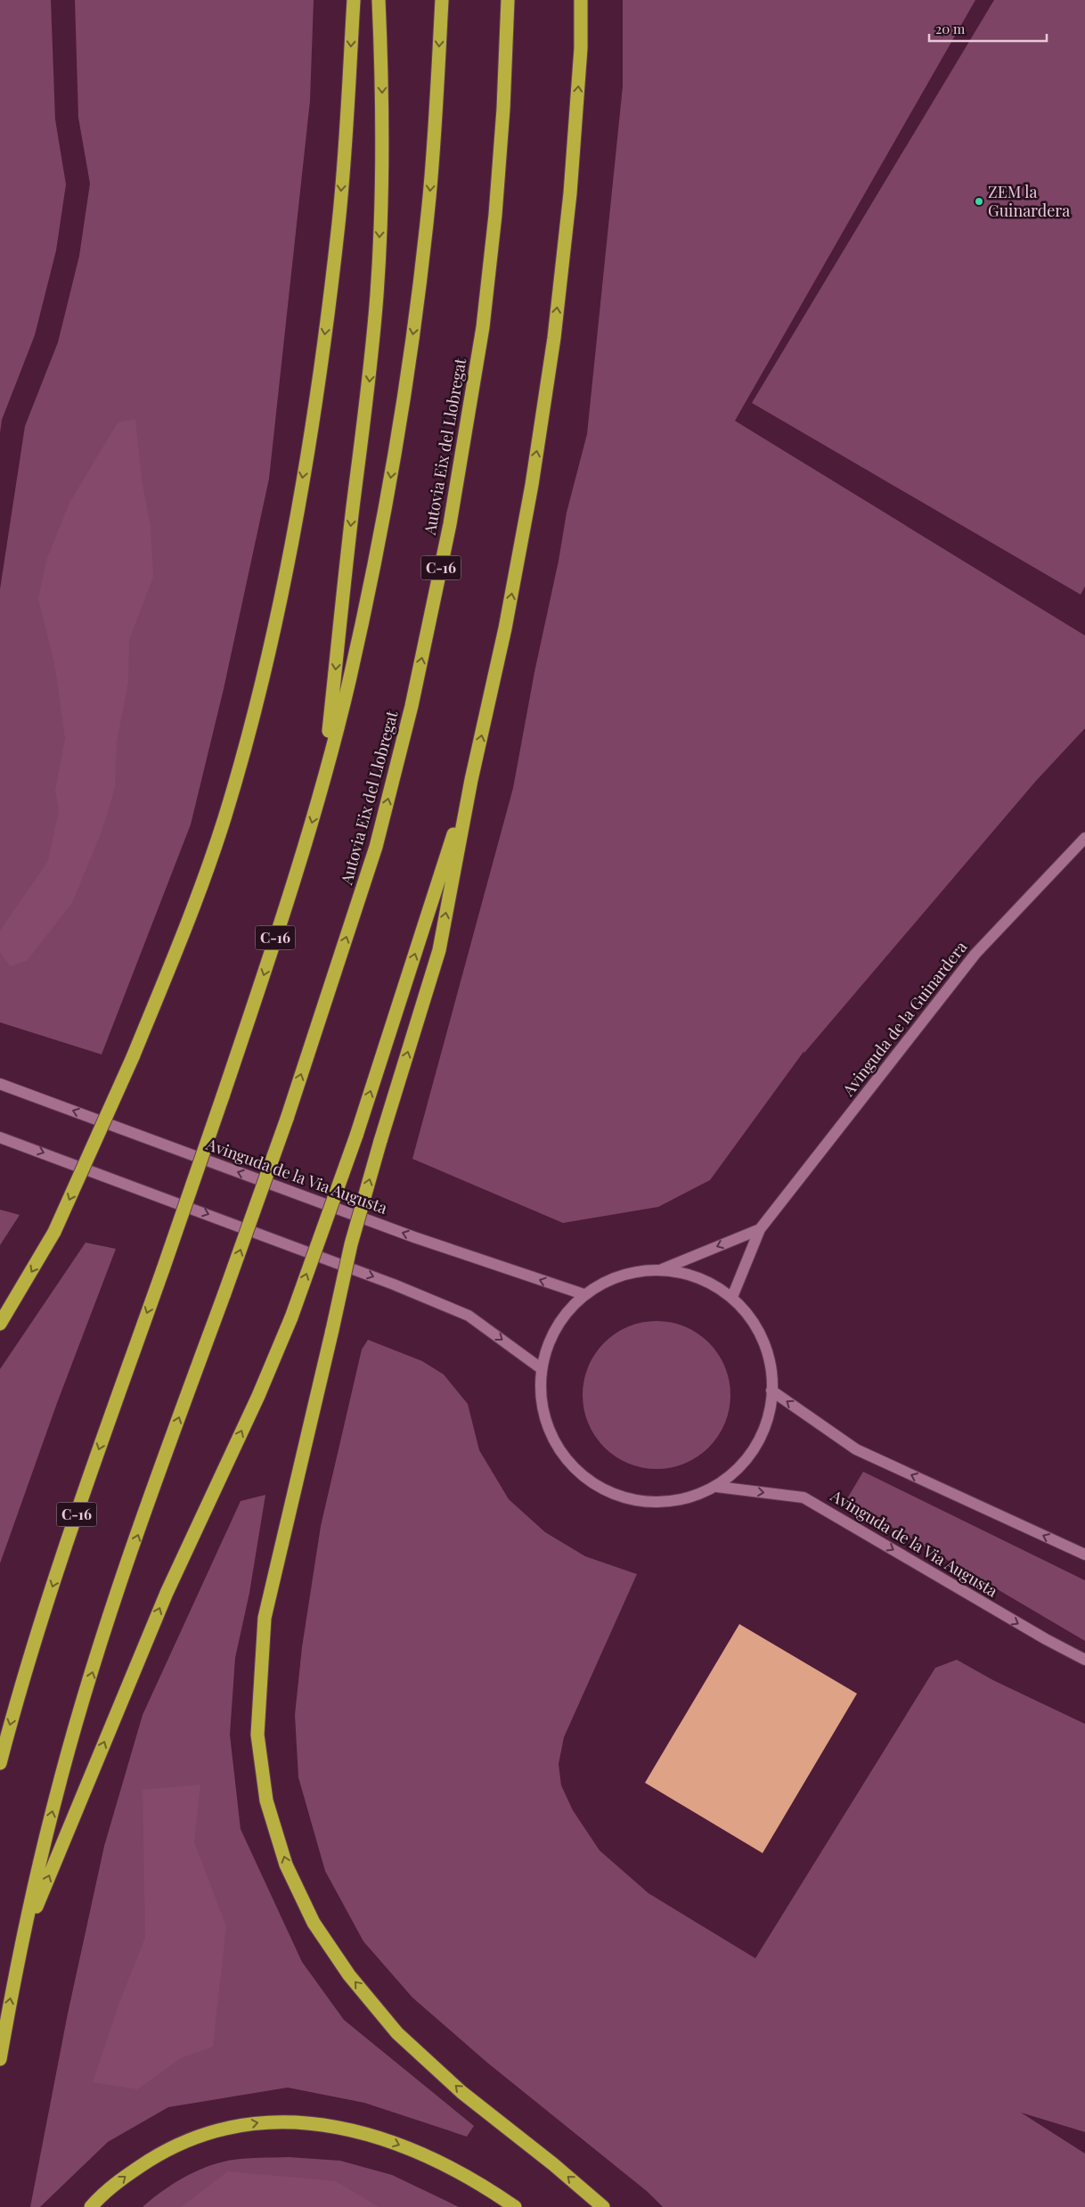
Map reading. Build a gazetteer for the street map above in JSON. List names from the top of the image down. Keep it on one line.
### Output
{"streets":{"highway":["Autovia Eix del Llobregat","C-16"],"street":["Avinguda de la Guinardera","Avinguda de la Via Augusta"]},"crossings":[["Autovia Eix del Llobregat","C-16"]],"places":["ZEM la Guinardera"],"scale_bar":"20 m"}
